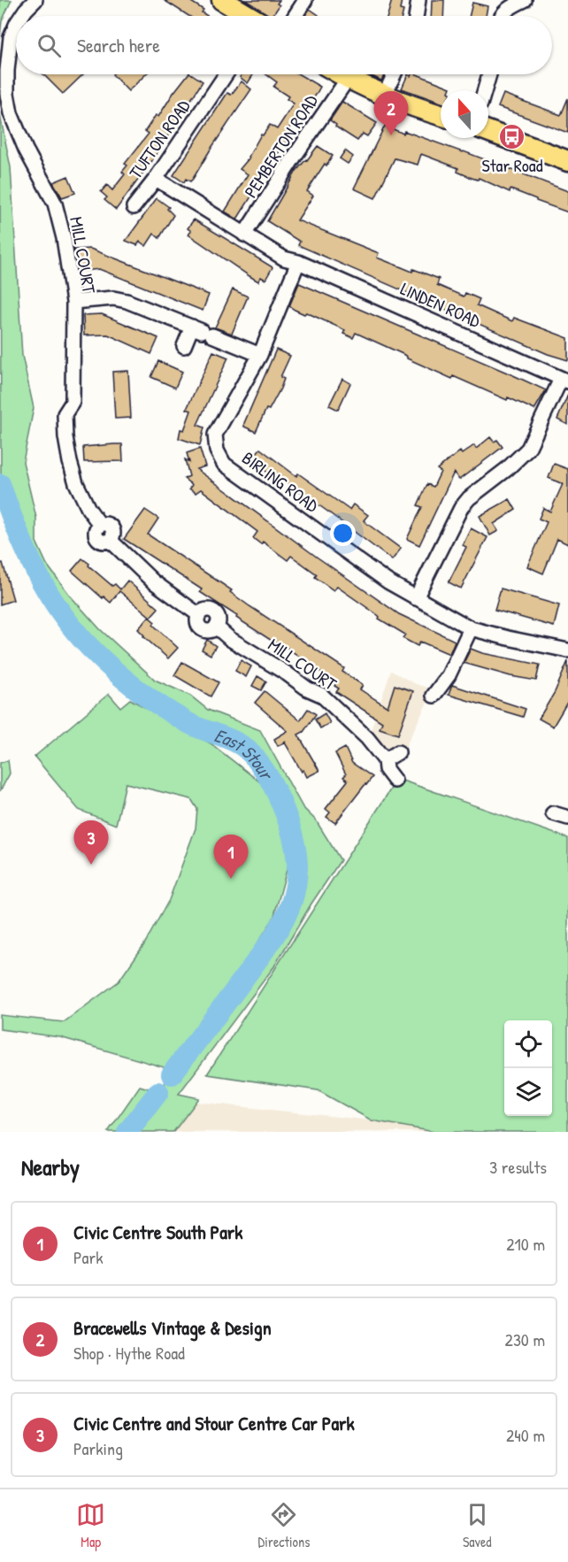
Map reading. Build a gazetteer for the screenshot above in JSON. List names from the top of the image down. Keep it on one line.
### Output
{"streets":{"street":["TUFTON ROAD","PEMBERTON ROAD","MILL COURT","LINDEN ROAD","BIRLING ROAD"]},"crossings":[["TUFTON ROAD","LINDEN ROAD"],["PEMBERTON ROAD","LINDEN ROAD"],["LINDEN ROAD","BIRLING ROAD"]],"water":["East Stour"],"places":{"bus stop":["Star Road"]},"north":"top","page":{"search":"Search here","pins":["2","3","1"],"heading":["Nearby","3 results"],"list":[{"mark":"1","name":"Civic Centre South Park","note":"Park","value":"210 m"},{"mark":"2","name":"Bracewells Vintage & Design","note":"Shop · Hythe Road","value":"230 m"},{"mark":"3","name":"Civic Centre and Stour Centre Car Park","note":"Parking","value":"240 m"}],"nav":["Map","Directions","Saved"]}}
